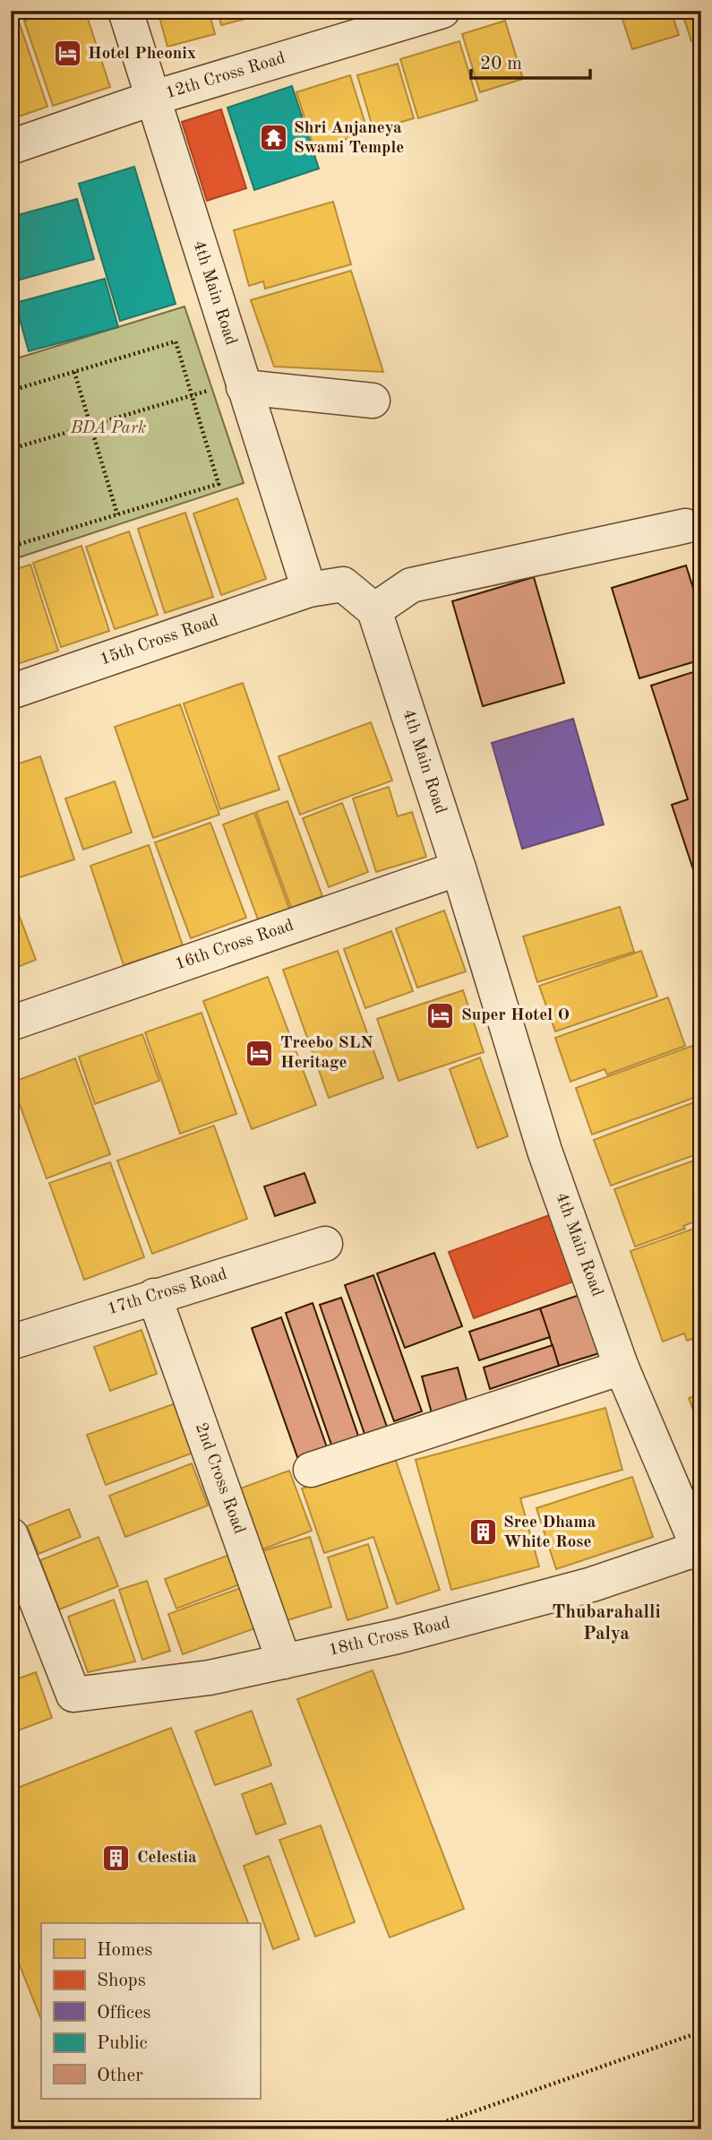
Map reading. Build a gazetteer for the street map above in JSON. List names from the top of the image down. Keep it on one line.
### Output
{"streets":{"street":["12th Cross Road","4th Main Road","15th Cross Road","16th Cross Road","17th Cross Road","2nd Cross Road","18th Cross Road"]},"crossings":[["12th Cross Road","4th Main Road"],["4th Main Road","15th Cross Road"],["4th Main Road","16th Cross Road"],["4th Main Road","18th Cross Road"],["17th Cross Road","2nd Cross Road"],["2nd Cross Road","18th Cross Road"]],"districts":["Thubarahalli Palya"],"parks":["BDA Park"],"places":{"hotel":["Hotel Pheonix","Super Hotel O","Treebo SLN Heritage"],"temple":["Shri Anjaneya Swami Temple"],"building":["Sree Dhama White Rose","Celestia"]},"legend":["Homes","Shops","Offices","Public","Other"],"scale_bar":"20 m"}
